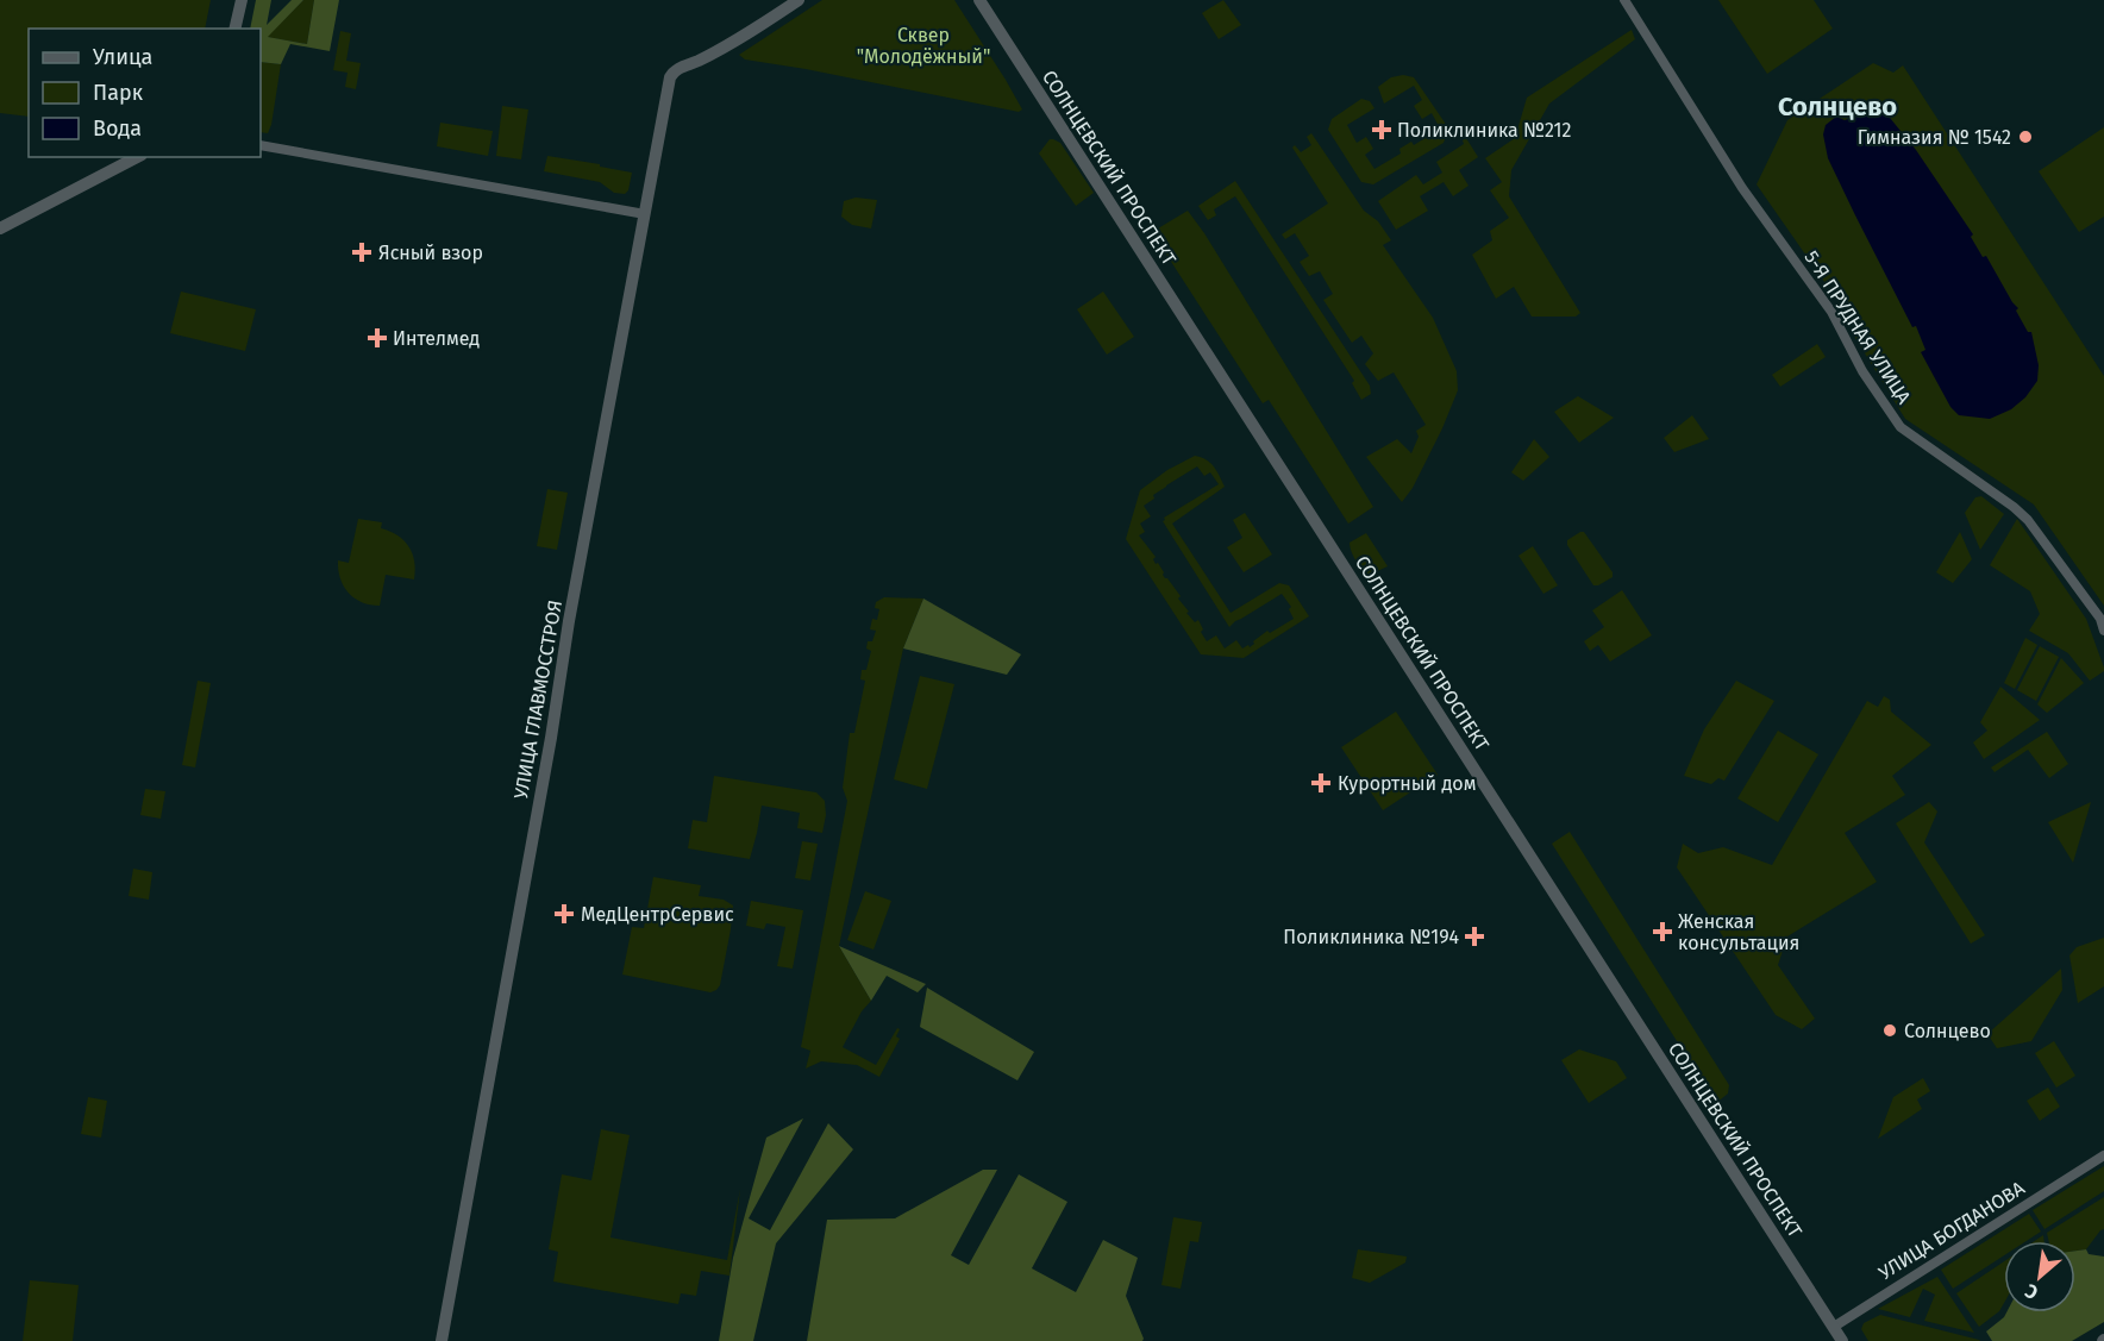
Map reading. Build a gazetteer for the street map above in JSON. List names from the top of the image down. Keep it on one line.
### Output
{"streets":{"street":["СОЛНЦЕВСКИЙ ПРОСПЕКТ","5-Я ПРУДНАЯ УЛИЦА","УЛИЦА ГЛАВМОССТРОЯ","УЛИЦА БОГДАНОВА"]},"crossings":[["СОЛНЦЕВСКИЙ ПРОСПЕКТ","УЛИЦА БОГДАНОВА"]],"districts":["Солнцево"],"parks":["Сквер \"Молодёжный\""],"places":{"health":["Поликлиника №212","Ясный взор","Интелмед","Курортный дом","МедЦентрСервис","Женская консультация","Поликлиника №194"],"other":["Гимназия № 1542","Солнцево"]},"legend":["Улица","Парк","Вода"],"north":"bottom left"}
